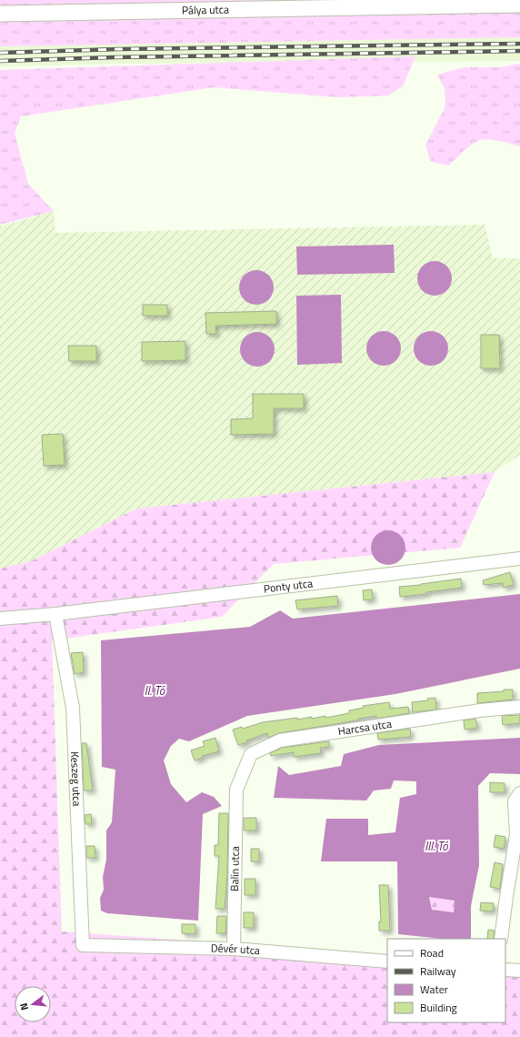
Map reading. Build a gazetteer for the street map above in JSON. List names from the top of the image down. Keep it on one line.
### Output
{"streets":{"street":["Pálya utca","Ponty utca","Harcsa utca","Keszeg utca","Balin utca","Dévér utca"]},"crossings":[["Ponty utca","Keszeg utca"],["Harcsa utca","Balin utca"],["Keszeg utca","Dévér utca"],["Balin utca","Dévér utca"]],"water":["II. Tó","III. Tó"],"legend":["Road","Railway","Water","Building"],"north":"left"}
